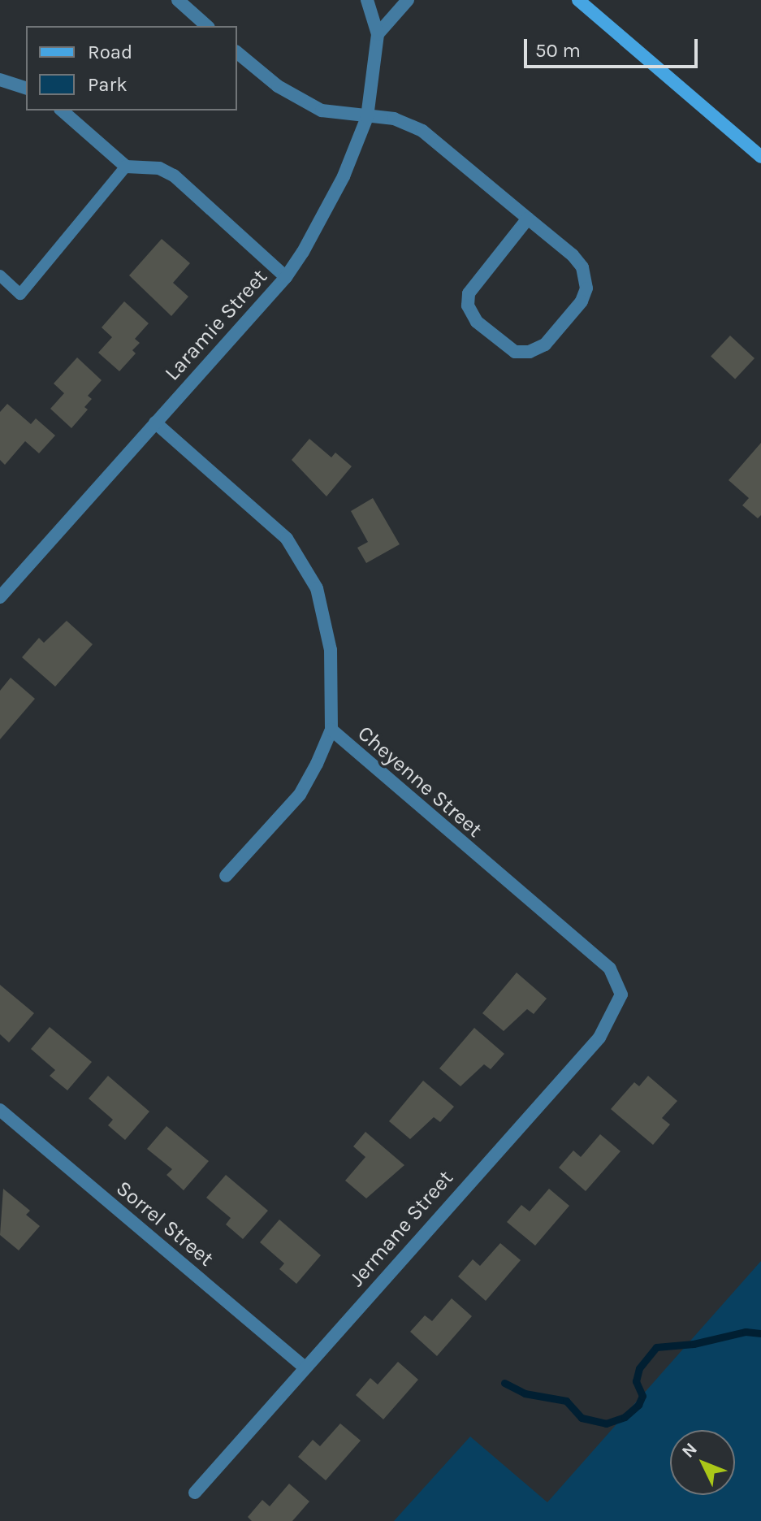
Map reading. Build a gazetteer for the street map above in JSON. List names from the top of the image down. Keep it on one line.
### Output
{"streets":{"street":["Laramie Street","Cheyenne Street","Sorrel Street","Jermane Street"]},"crossings":[["Laramie Street","Cheyenne Street"],["Cheyenne Street","Jermane Street"],["Sorrel Street","Jermane Street"]],"legend":["Road","Park"],"scale_bar":"50 m","north":"top left"}
